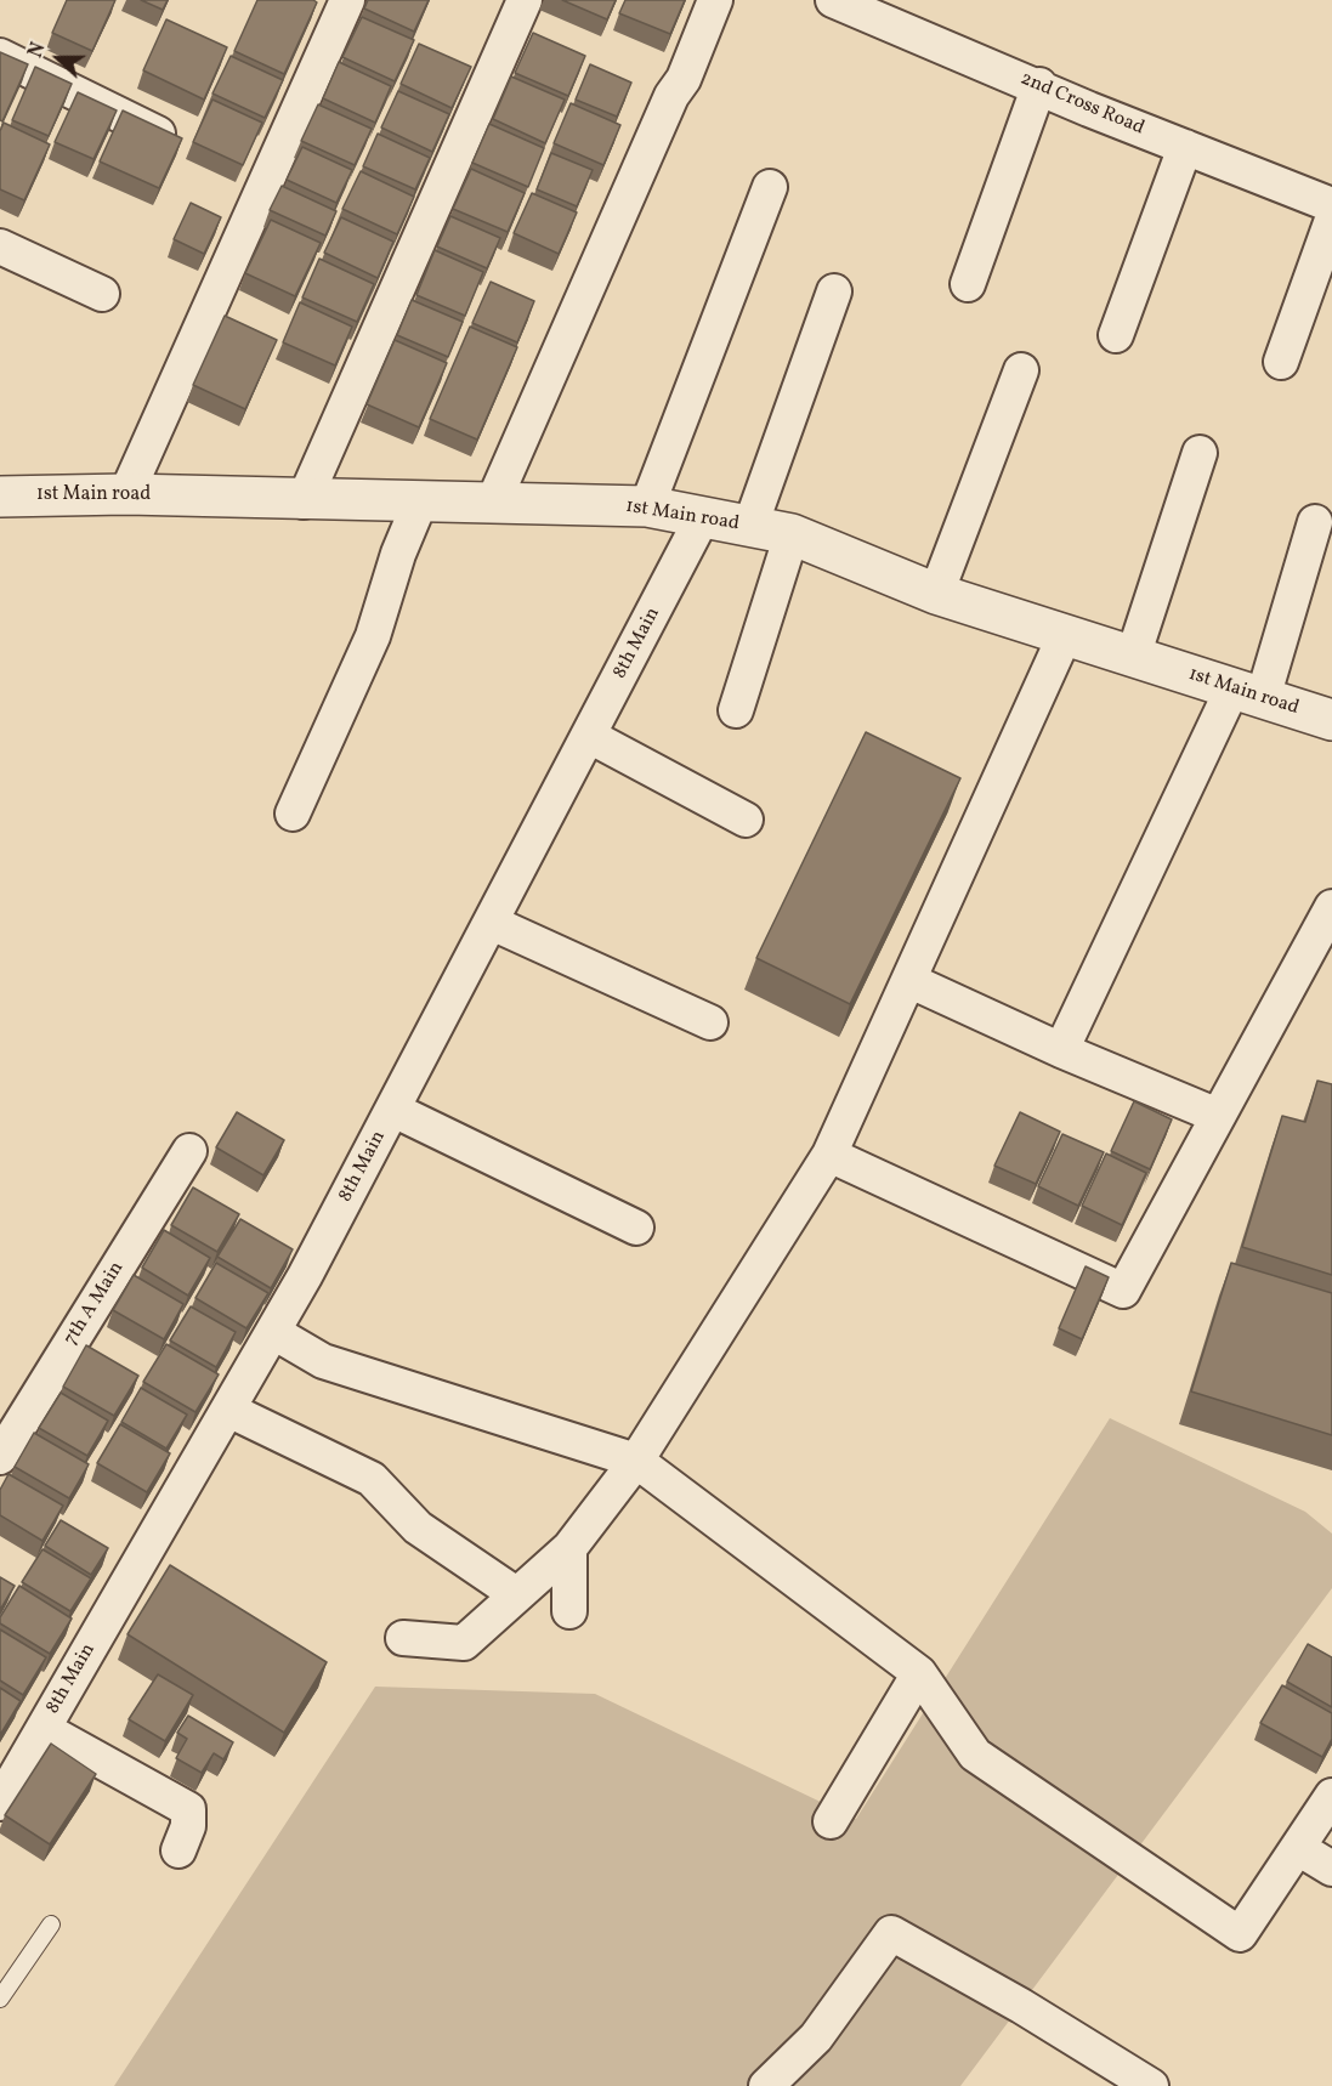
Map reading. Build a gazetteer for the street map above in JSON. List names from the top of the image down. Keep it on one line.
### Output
{"streets":{"street":["2nd Cross Road","1st Main road","8th Main","7th A Main"]},"crossings":[["1st Main road","8th Main"]],"north":"left"}
